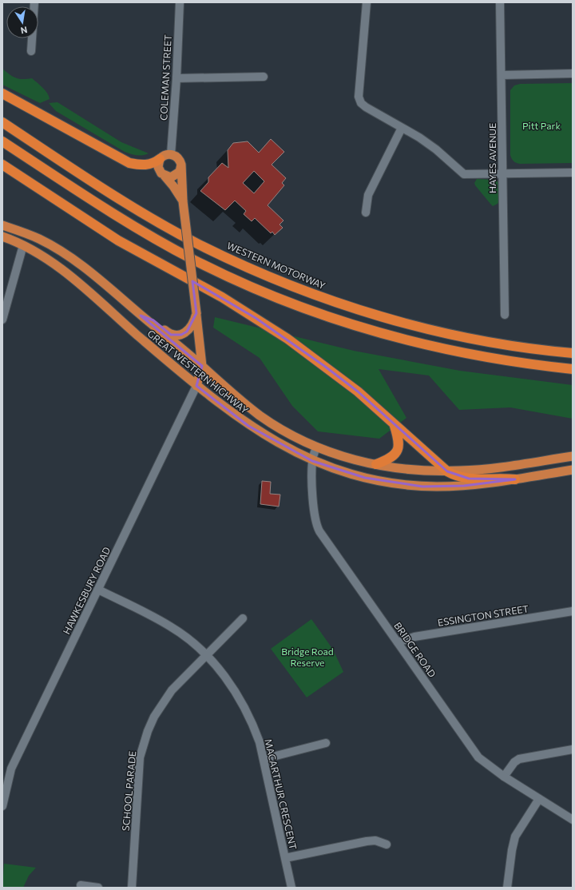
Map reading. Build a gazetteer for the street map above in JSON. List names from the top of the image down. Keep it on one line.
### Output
{"streets":{"highway":["WESTERN MOTORWAY","GREAT WESTERN HIGHWAY"],"street":["COLEMAN STREET","HAYES AVENUE","HAWKESBURY ROAD","ESSINGTON STREET","BRIDGE ROAD","SCHOOL PARADE","MACARTHUR CRESCENT"]},"crossings":[["GREAT WESTERN HIGHWAY","HAWKESBURY ROAD"],["GREAT WESTERN HIGHWAY","BRIDGE ROAD"],["HAWKESBURY ROAD","MACARTHUR CRESCENT"],["ESSINGTON STREET","BRIDGE ROAD"],["SCHOOL PARADE","MACARTHUR CRESCENT"]],"parks":["Pitt Park","Bridge Road Reserve"],"north":"bottom"}
